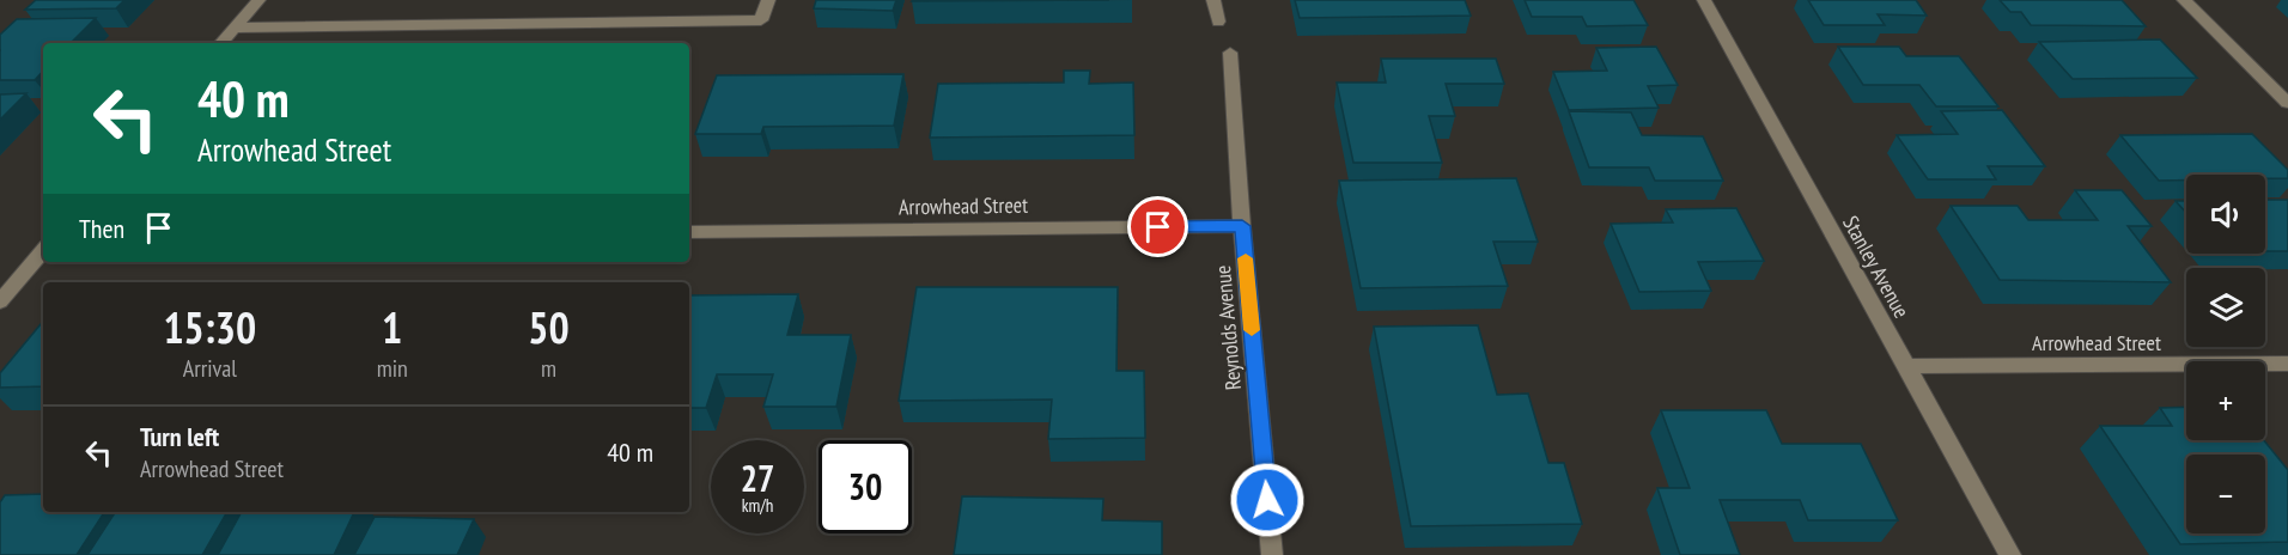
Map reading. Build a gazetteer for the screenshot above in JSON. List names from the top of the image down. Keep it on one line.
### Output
{"streets":{"street":["Arrowhead Street","Stanley Avenue","Reynolds Avenue"]},"crossings":[["Arrowhead Street","Stanley Avenue"],["Arrowhead Street","Reynolds Avenue"]],"page":{"turn":["40 m","Arrowhead Street"],"map_buttons":["+","−"],"then":"Then","eta":["15:30","Arrival","1","min","50","m"],"list":[{"name":"Turn left","note":"Arrowhead Street","value":"40 m"}],"speed":"27 km/h","limit":"30"}}
